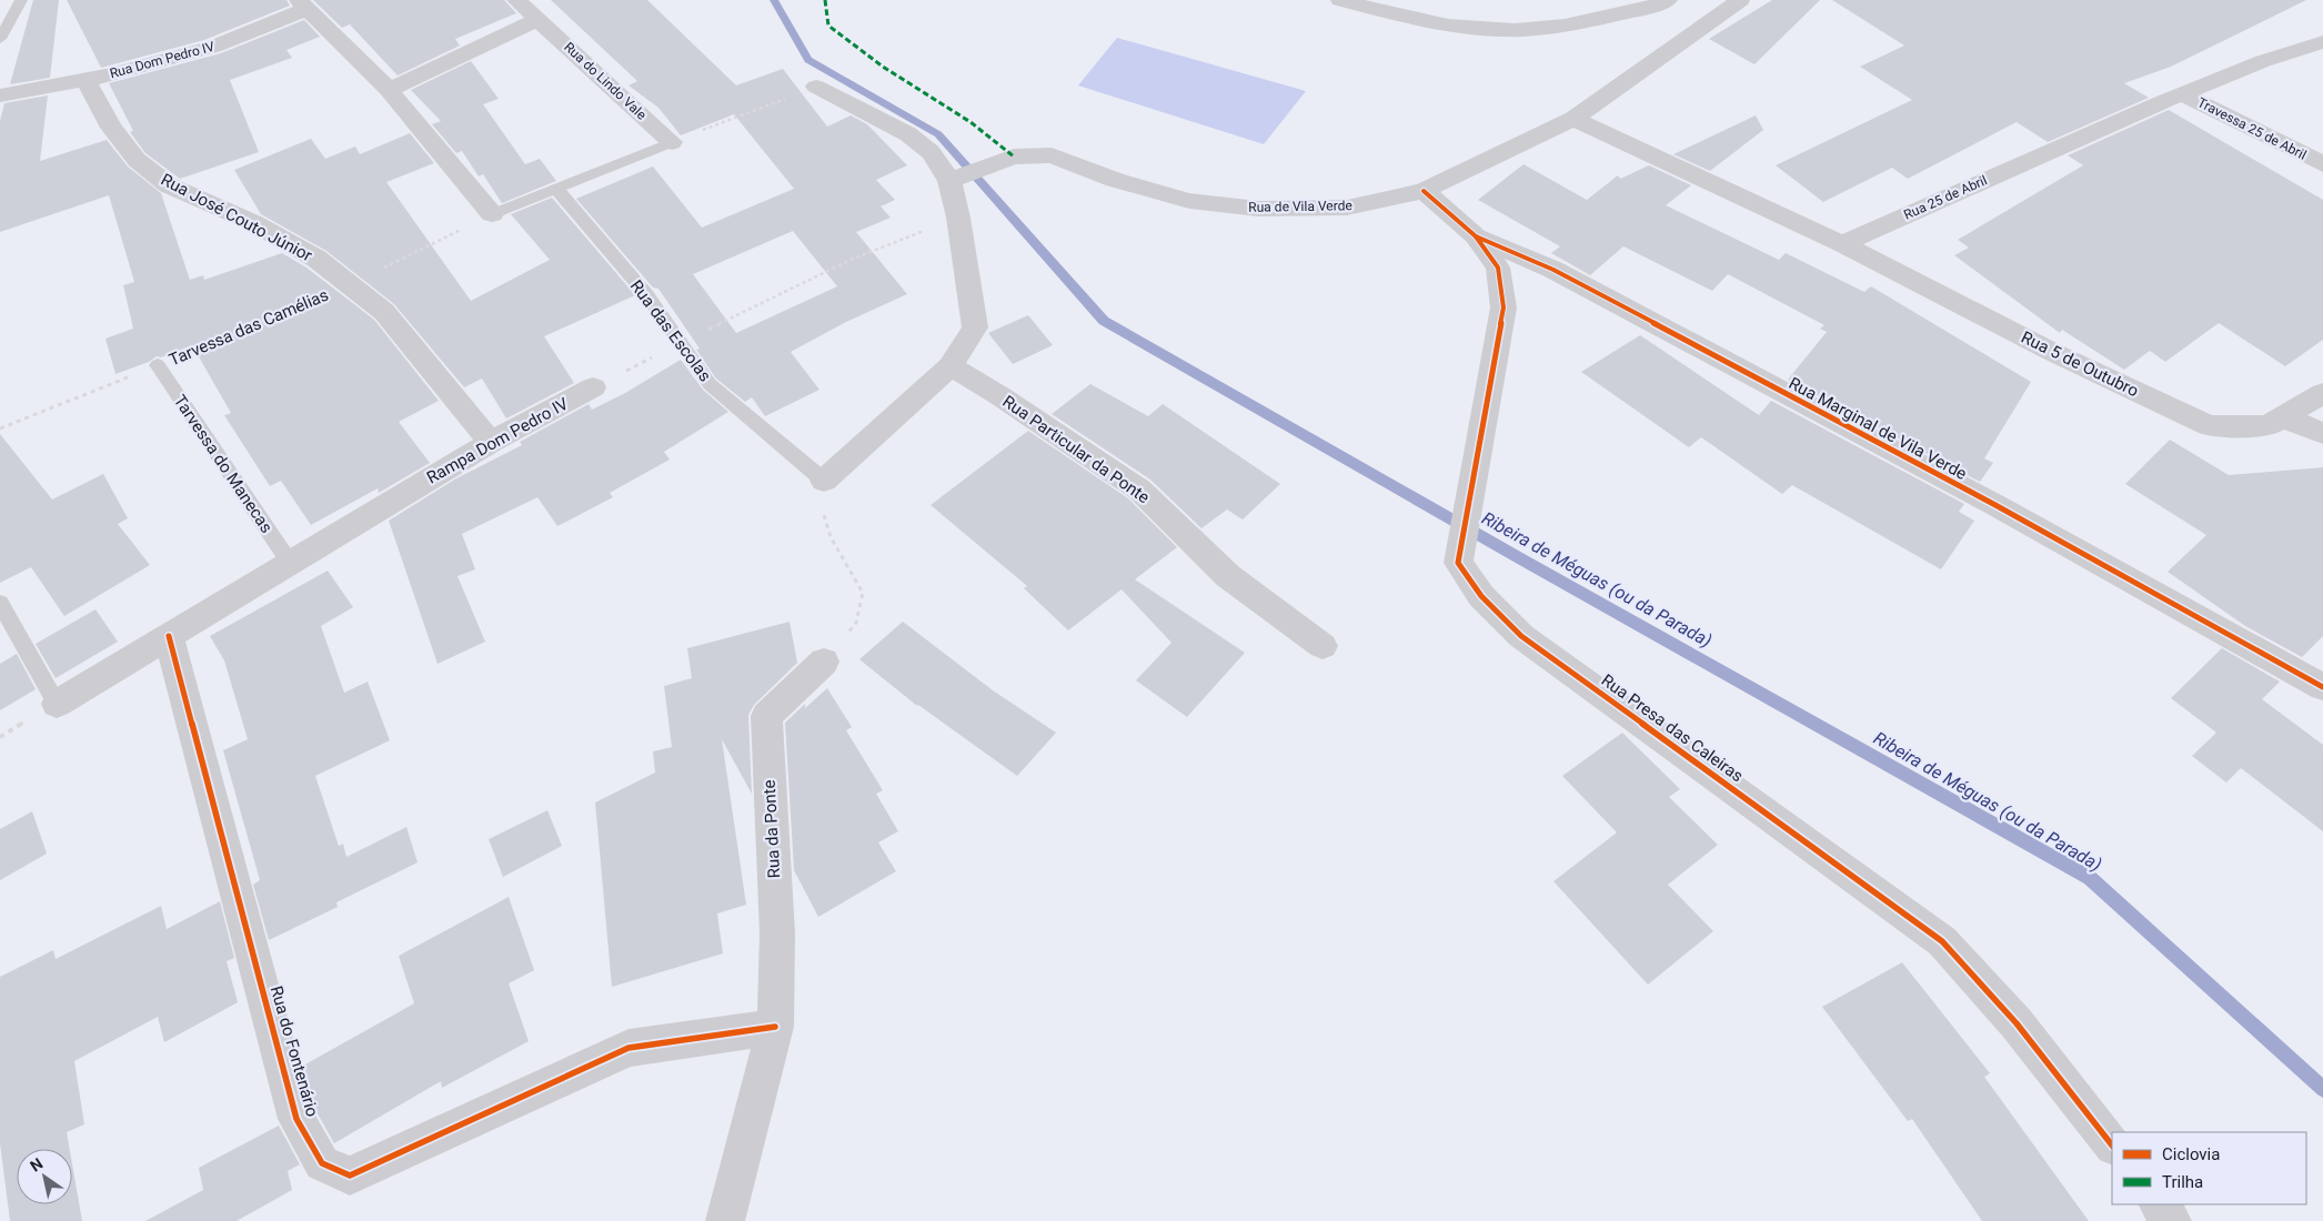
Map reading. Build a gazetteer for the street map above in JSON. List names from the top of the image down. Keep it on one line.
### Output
{"streets":{"street":["Rua Dom Pedro IV","Rua do Lindo Vale","Travessa 25 de Abril","Rua 25 de Abril","Rua de Vila Verde","Rua José Couto Júnior","Rua 5 de Outubro","Rua Marginal de Vila Verde","Rampa Dom Pedro IV","Rua Particular da Ponte","Rua Presa das Caleiras","Rua da Ponte","Rua do Fontenário"],"lane":["Rua das Escolas","Tarvessa do Manecas"],"path":["Tarvessa das Camélias"]},"crossings":[["Rua Dom Pedro IV","Rua José Couto Júnior"],["Travessa 25 de Abril","Rua 25 de Abril"],["Rua 25 de Abril","Rua 5 de Outubro"],["Rua de Vila Verde","Rua Marginal de Vila Verde"],["Rua José Couto Júnior","Tarvessa das Camélias"],["Rua José Couto Júnior","Rampa Dom Pedro IV"],["Tarvessa das Camélias","Tarvessa do Manecas"],["Rua Marginal de Vila Verde","Rua Presa das Caleiras"],["Rampa Dom Pedro IV","Tarvessa do Manecas"],["Rampa Dom Pedro IV","Rua do Fontenário"],["Rua da Ponte","Rua do Fontenário"]],"water":["Ribeira de Méguas (ou da Parada)"],"legend":["Ciclovia","Trilha"],"north":"top left"}
